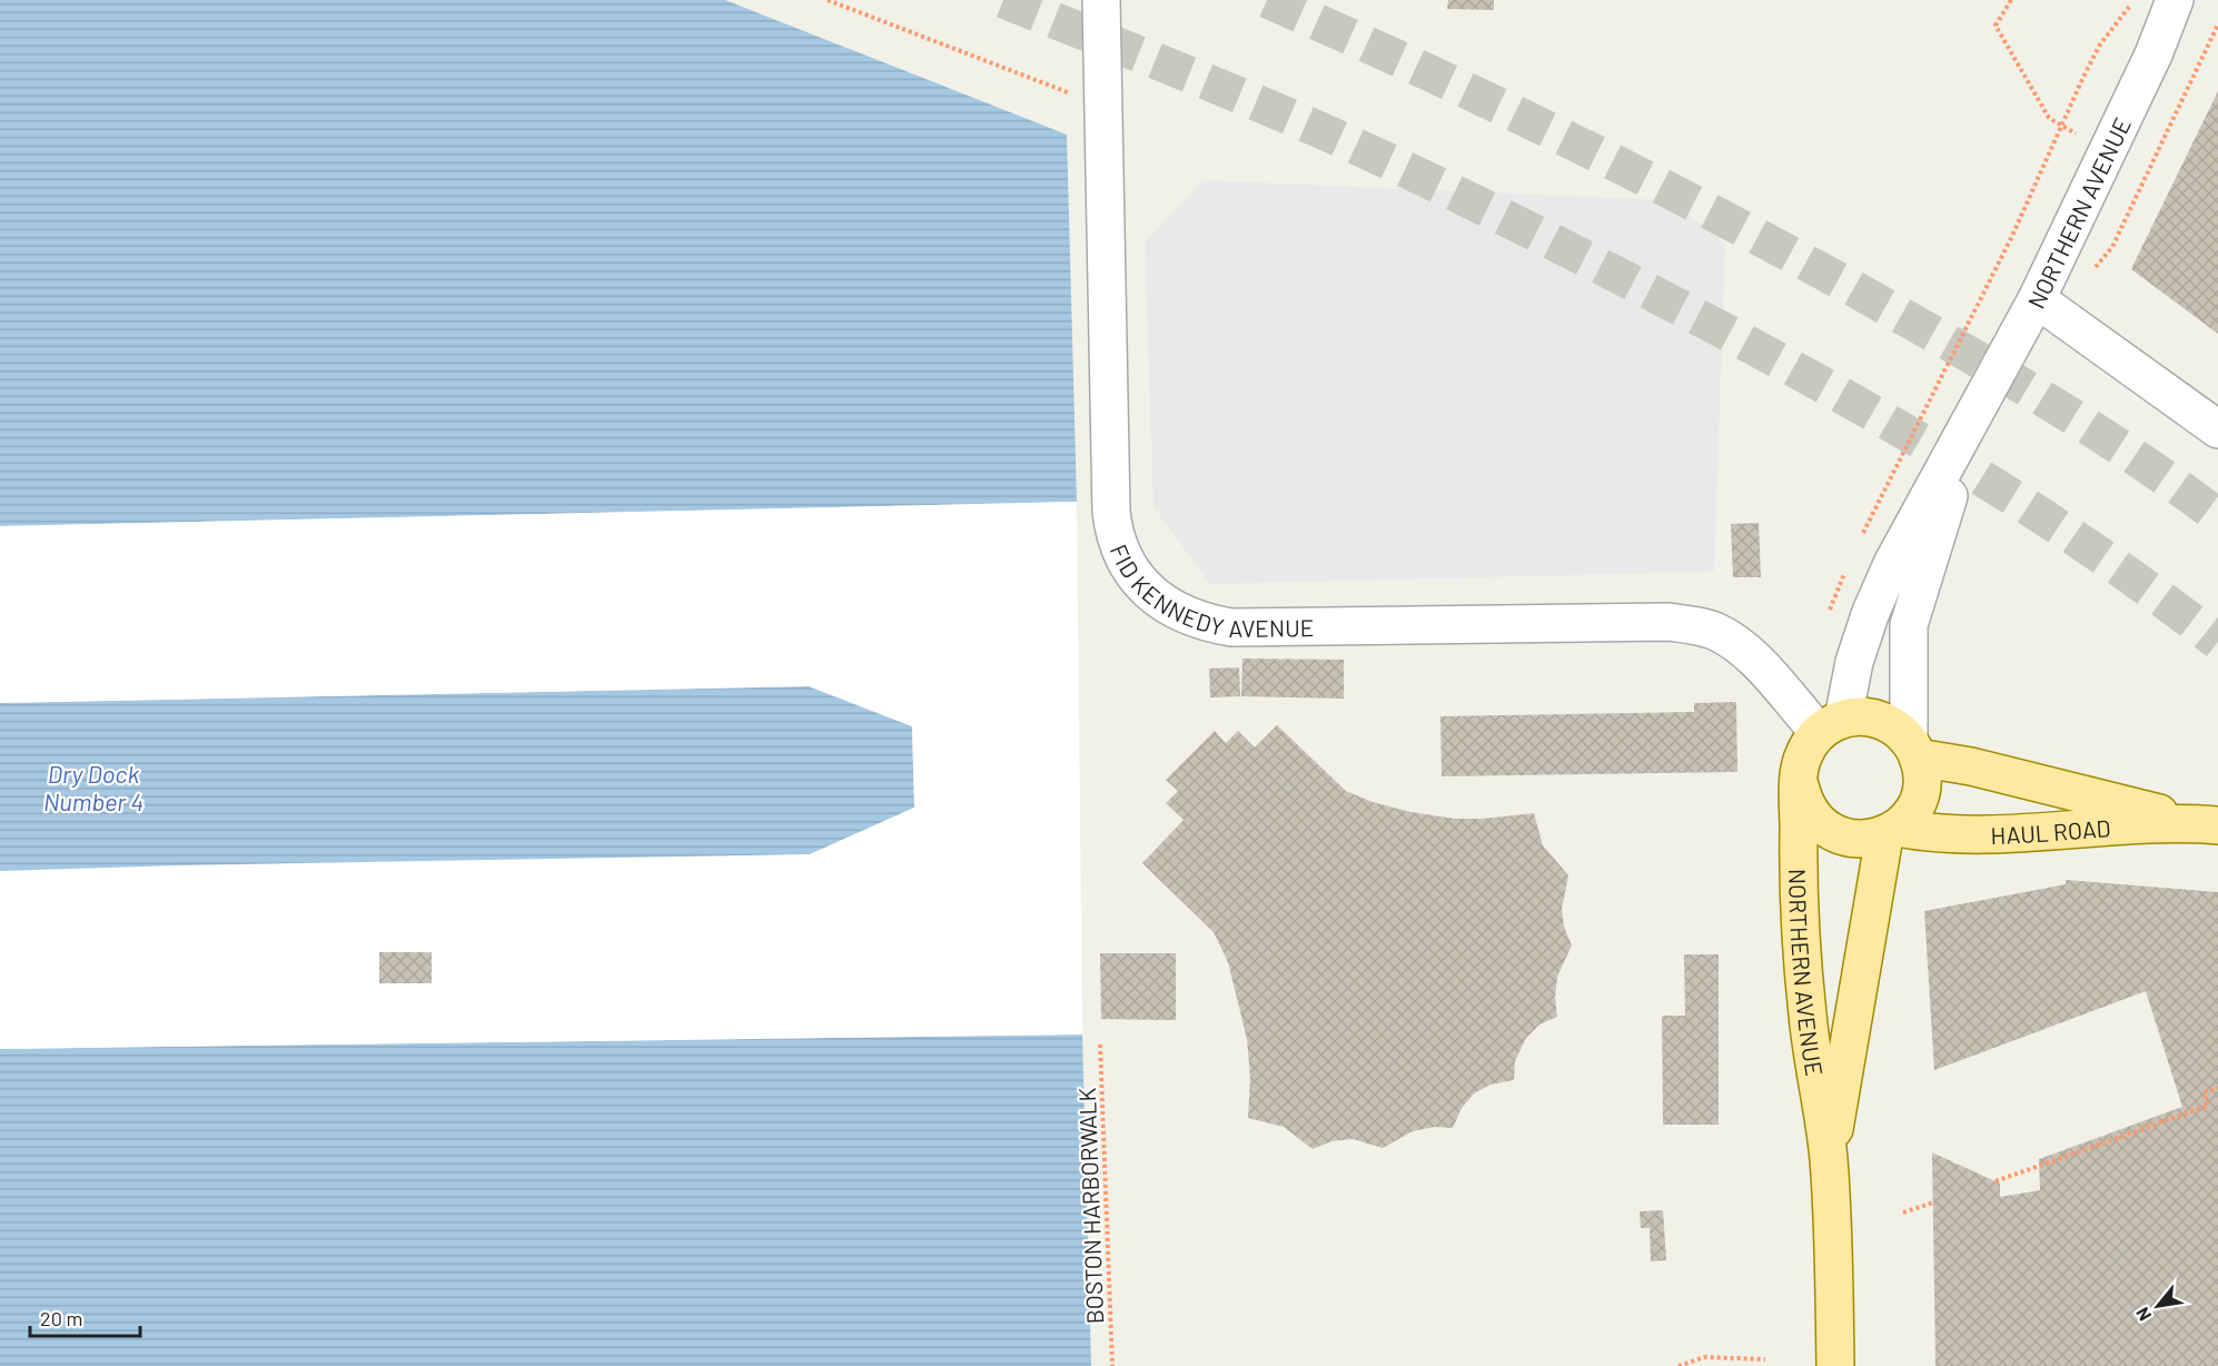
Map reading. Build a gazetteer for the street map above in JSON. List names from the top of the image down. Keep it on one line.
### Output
{"streets":{"main road":["NORTHERN AVENUE","HAUL ROAD"],"street":["FID KENNEDY AVENUE"],"path":["BOSTON HARBORWALK"]},"crossings":[["NORTHERN AVENUE","FID KENNEDY AVENUE"],["NORTHERN AVENUE","HAUL ROAD"],["FID KENNEDY AVENUE","HAUL ROAD"]],"water":["Dry Dock Number 4"],"scale_bar":"20 m","north":"bottom left"}
